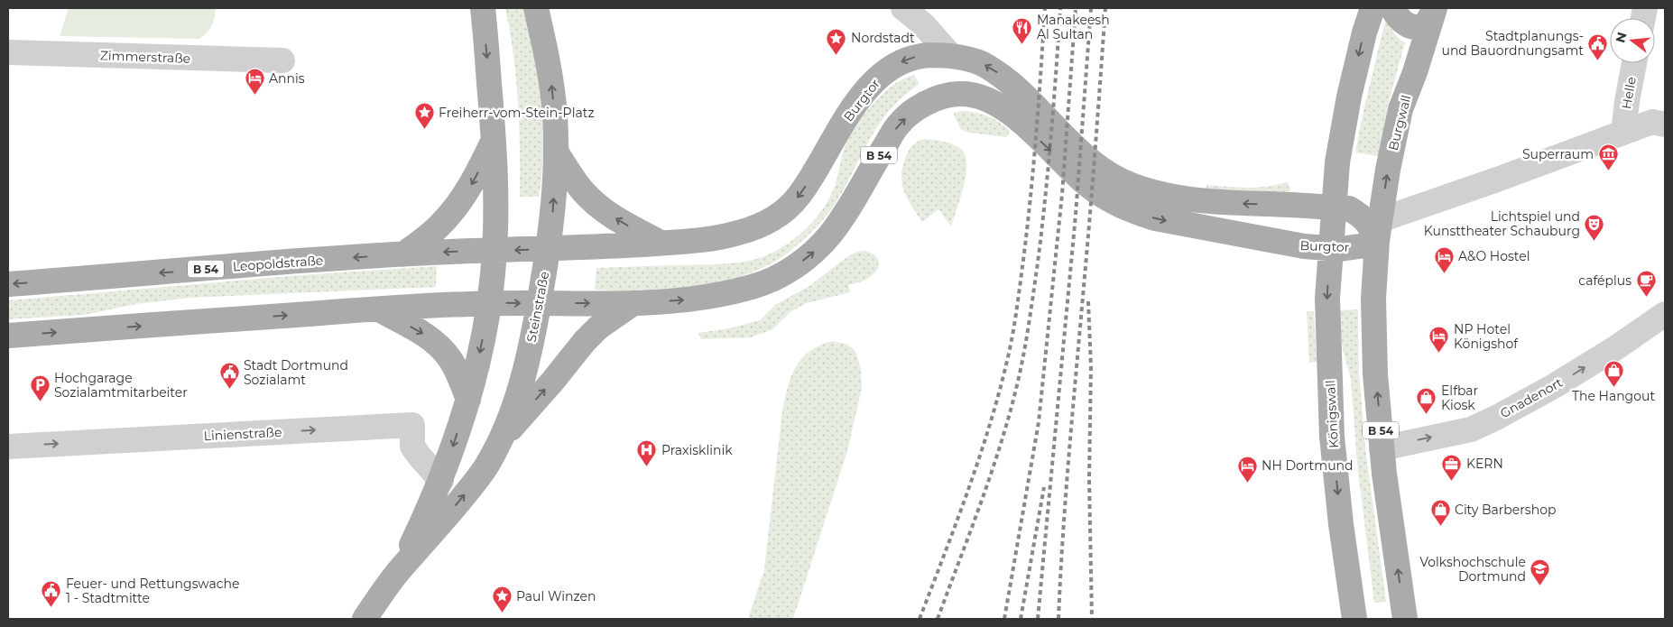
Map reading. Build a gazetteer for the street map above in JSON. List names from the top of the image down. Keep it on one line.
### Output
{"streets":{"main road":["Burgtor","Burgwall","B 54","Leopoldstraße","Steinstraße","Königswall"],"street":["Zimmerstraße","Helle","Gnadenort","Linienstraße"]},"crossings":[["Burgtor","Burgwall"],["Burgtor","B 54"],["Burgtor","Leopoldstraße"],["Burgtor","Steinstraße"],["Burgtor","Königswall"],["Burgwall","B 54"],["B 54","Steinstraße"],["B 54","Gnadenort"],["Leopoldstraße","Steinstraße"],["Steinstraße","Linienstraße"]],"one_way":["Linienstraße"],"places":{"restaurant":["Manakeesh Al Sultan"],"place":["Nordstadt","Freiherr-vom-Stein-Platz","Paul Winzen"],"public building":["Stadtplanungs- und Bauordnungsamt","Stadt Dortmund Sozialamt","Feuer- und Rettungswache 1 - Stadtmitte"],"hotel":["Annis","A&O Hostel","NP Hotel Königshof","NH Dortmund"],"museum":["Superraum"],"theatre":["Lichtspiel und Kunsttheater Schauburg"],"cafe":["caféplus"],"shop":["The Hangout","Elfbar Kiosk","City Barbershop"],"parking":["Hochgarage Sozialamtmitarbeiter"],"hospital":["Praxisklinik"],"office":["KERN"],"school or university":["Volkshochschule Dortmund"]},"north":"left"}
